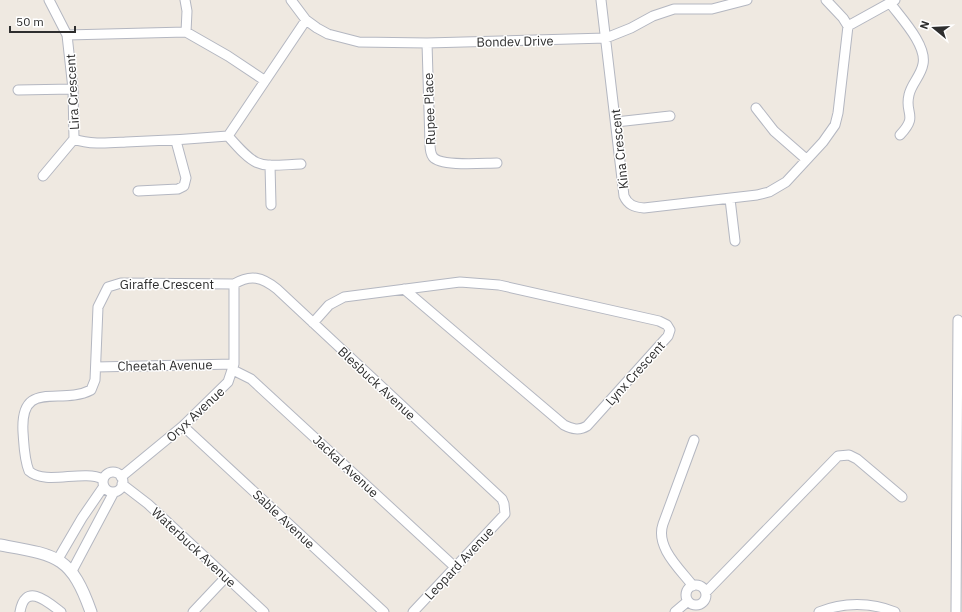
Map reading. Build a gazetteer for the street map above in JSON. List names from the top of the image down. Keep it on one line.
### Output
{"streets":{"street":["Bondev Drive","Lira Crescent","Rupee Place","Kina Crescent","Giraffe Crescent","Cheetah Avenue","Lynx Crescent","Blesbuck Avenue","Oryx Avenue","Jackal Avenue","Sable Avenue","Waterbuck Avenue","Leopard Avenue"]},"crossings":[["Bondev Drive","Rupee Place"],["Bondev Drive","Kina Crescent"],["Giraffe Crescent","Cheetah Avenue"],["Giraffe Crescent","Blesbuck Avenue"],["Giraffe Crescent","Oryx Avenue"],["Giraffe Crescent","Waterbuck Avenue"],["Cheetah Avenue","Oryx Avenue"],["Cheetah Avenue","Jackal Avenue"],["Lynx Crescent","Blesbuck Avenue"],["Blesbuck Avenue","Oryx Avenue"],["Blesbuck Avenue","Leopard Avenue"],["Oryx Avenue","Jackal Avenue"],["Oryx Avenue","Sable Avenue"],["Oryx Avenue","Waterbuck Avenue"],["Jackal Avenue","Leopard Avenue"]],"scale_bar":"50 m","north":"left"}
